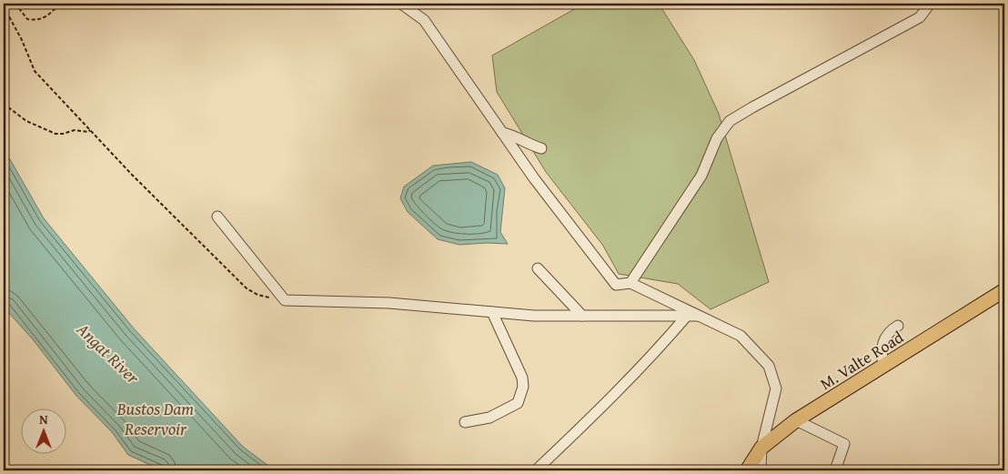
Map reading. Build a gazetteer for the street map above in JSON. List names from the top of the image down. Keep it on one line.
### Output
{"streets":{"main road":["M. Valte Road"]},"water":["Angat River","Bustos Dam Reservoir"],"north":"top"}
